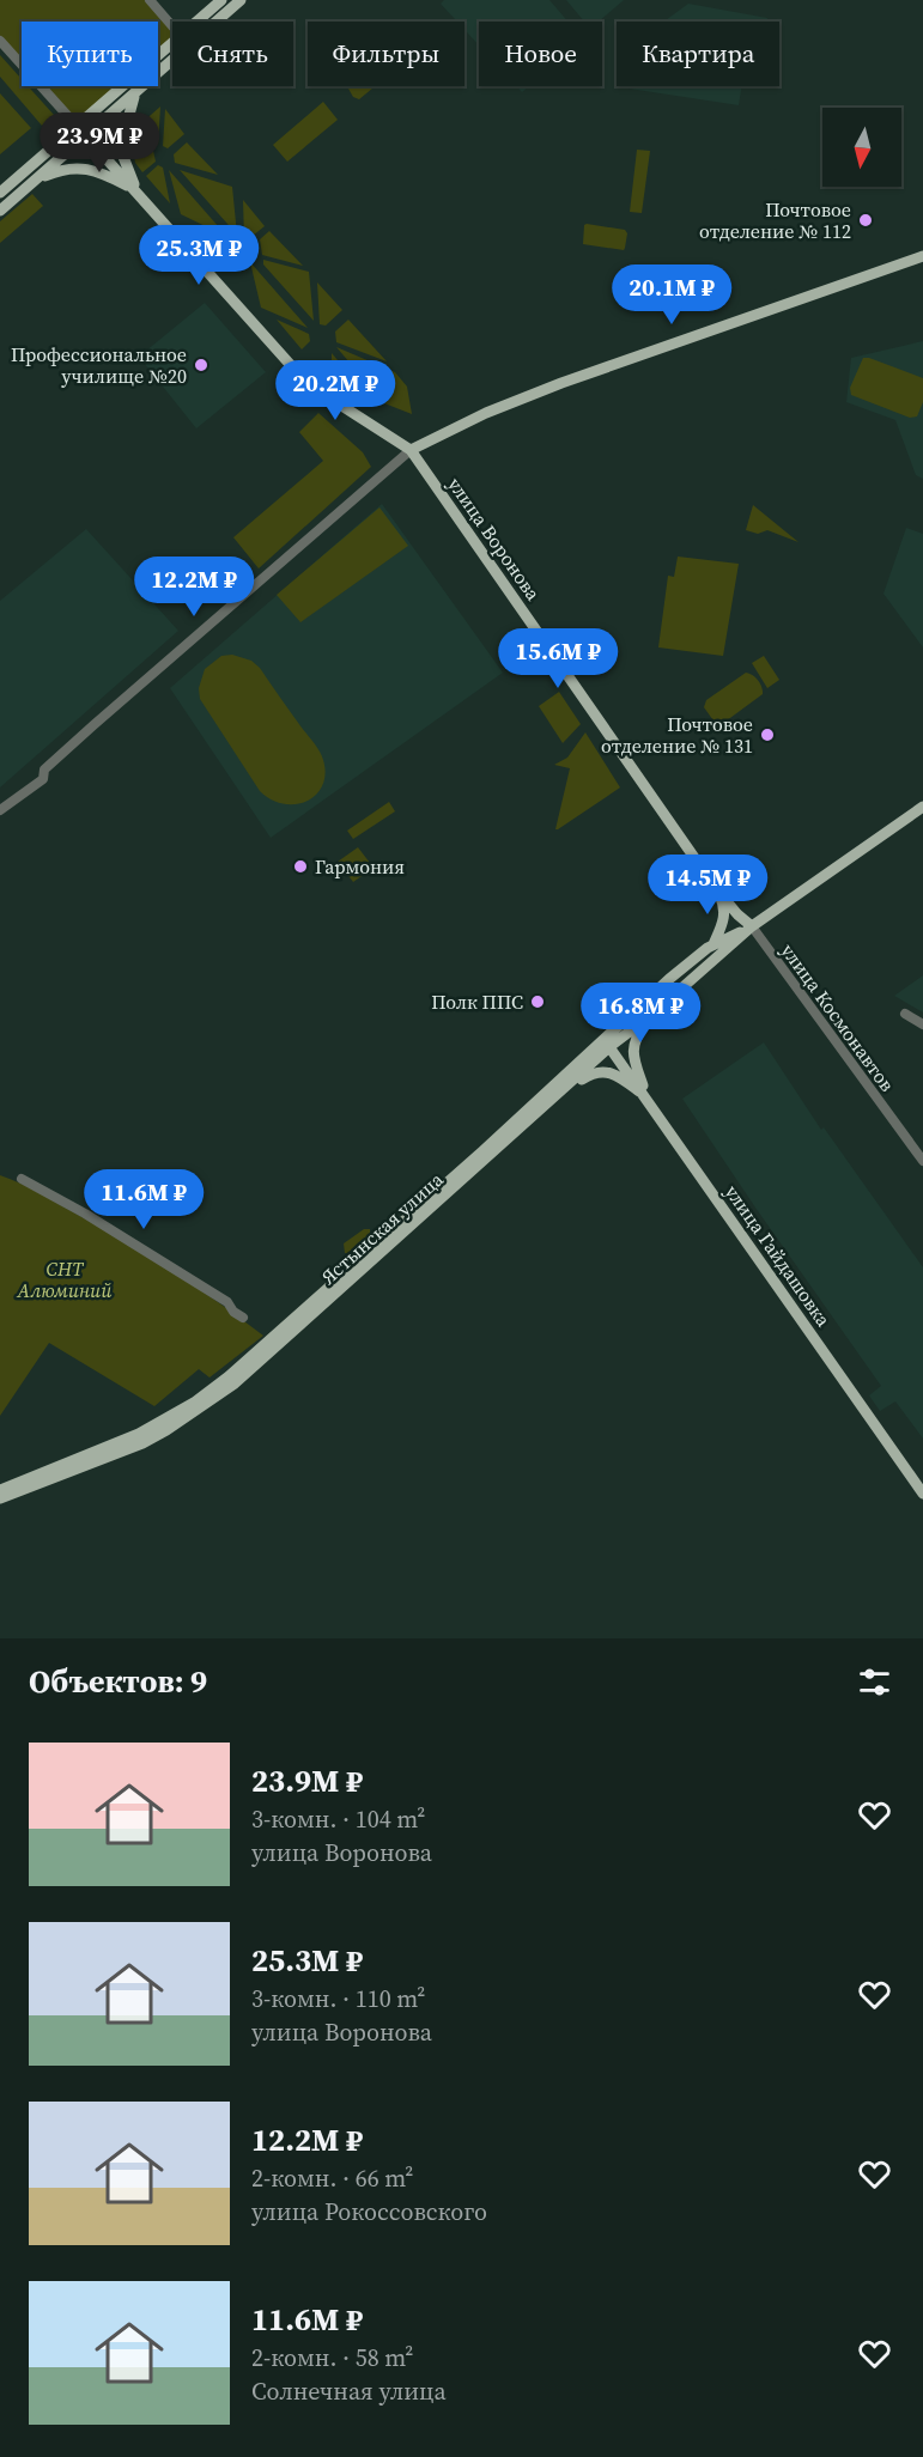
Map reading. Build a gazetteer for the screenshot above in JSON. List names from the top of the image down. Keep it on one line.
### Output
{"streets":{"main road":["улица Воронова","Ястынская улица","улица Гайдашовка"],"street":["улица Космонавтов"]},"crossings":[["улица Воронова","улица Космонавтов"],["улица Воронова","Ястынская улица"],["улица Космонавтов","Ястынская улица"],["Ястынская улица","улица Гайдашовка"]],"parks":["СНТ Алюминий"],"places":["Почтовое отделение № 112","Профессиональное училище №20","Почтовое отделение № 131","Гармония","Полк ППС"],"north":"bottom","page":{"chip":["Купить","Снять","Фильтры","Новое","Квартира"],"price":["23.9M ₽","25.3M ₽","20.1M ₽","20.2M ₽","12.2M ₽","15.6M ₽","14.5M ₽","16.8M ₽","11.6M ₽"],"heading":"Объектов: 9","list":[{"name":"23.9M ₽","note":"3-комн. · 104 m² · улица Воронова"},{"name":"25.3M ₽","note":"3-комн. · 110 m² · улица Воронова"},{"name":"12.2M ₽","note":"2-комн. · 66 m² · улица Рокоссовского"},{"name":"11.6M ₽","note":"2-комн. · 58 m² · Солнечная улица"}]}}
